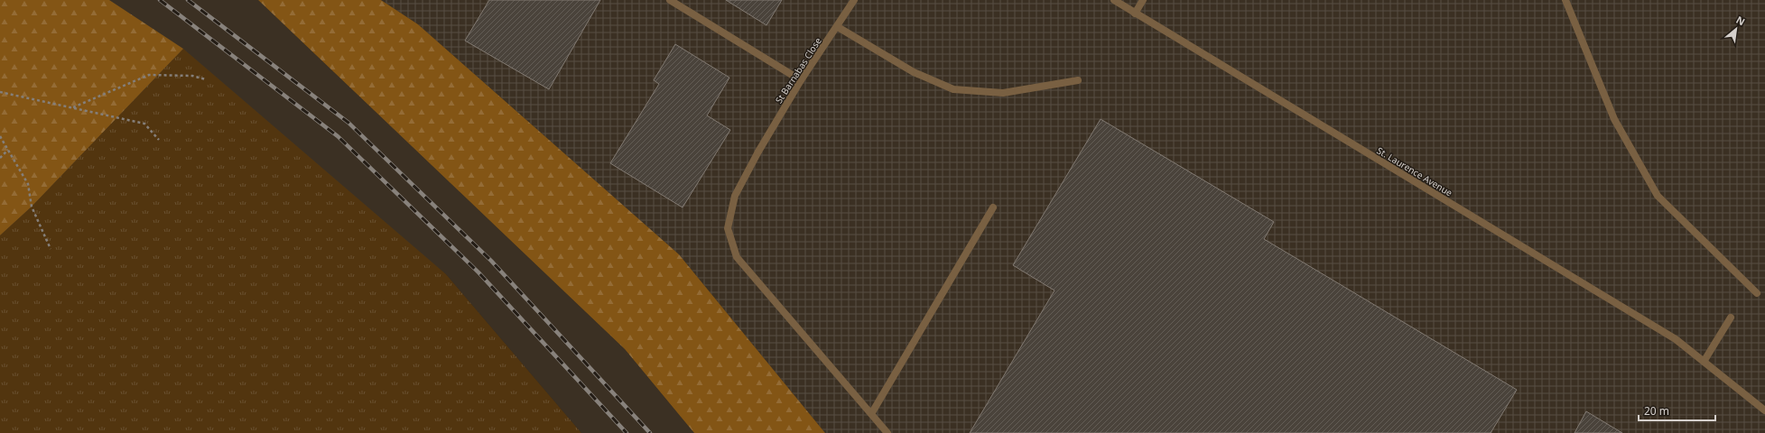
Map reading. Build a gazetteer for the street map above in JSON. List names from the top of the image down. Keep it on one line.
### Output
{"streets":{"street":["St Barnabas Close","St. Laurence Avenue"]},"scale_bar":"20 m","north":"top right"}
